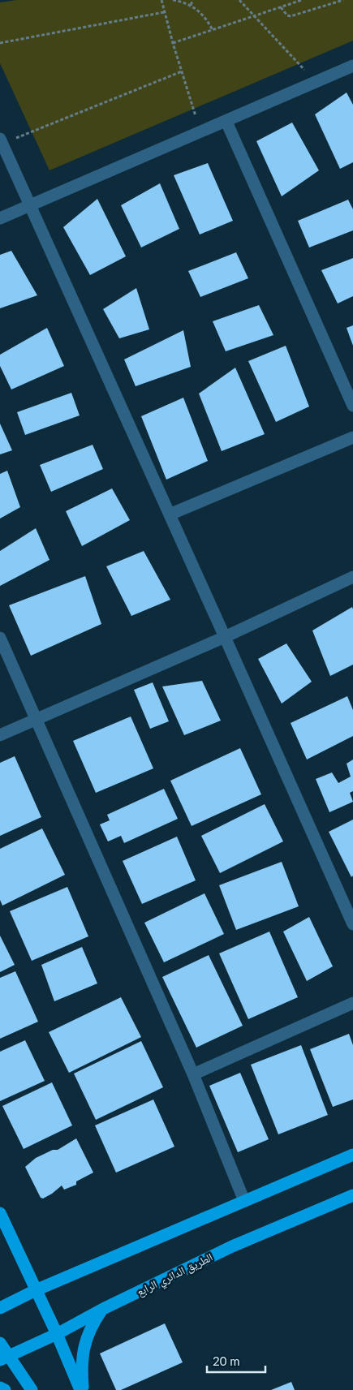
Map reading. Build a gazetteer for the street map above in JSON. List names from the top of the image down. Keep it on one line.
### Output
{"streets":{"main road":["الطريق الدائري الرابع"]},"scale_bar":"20 m"}
